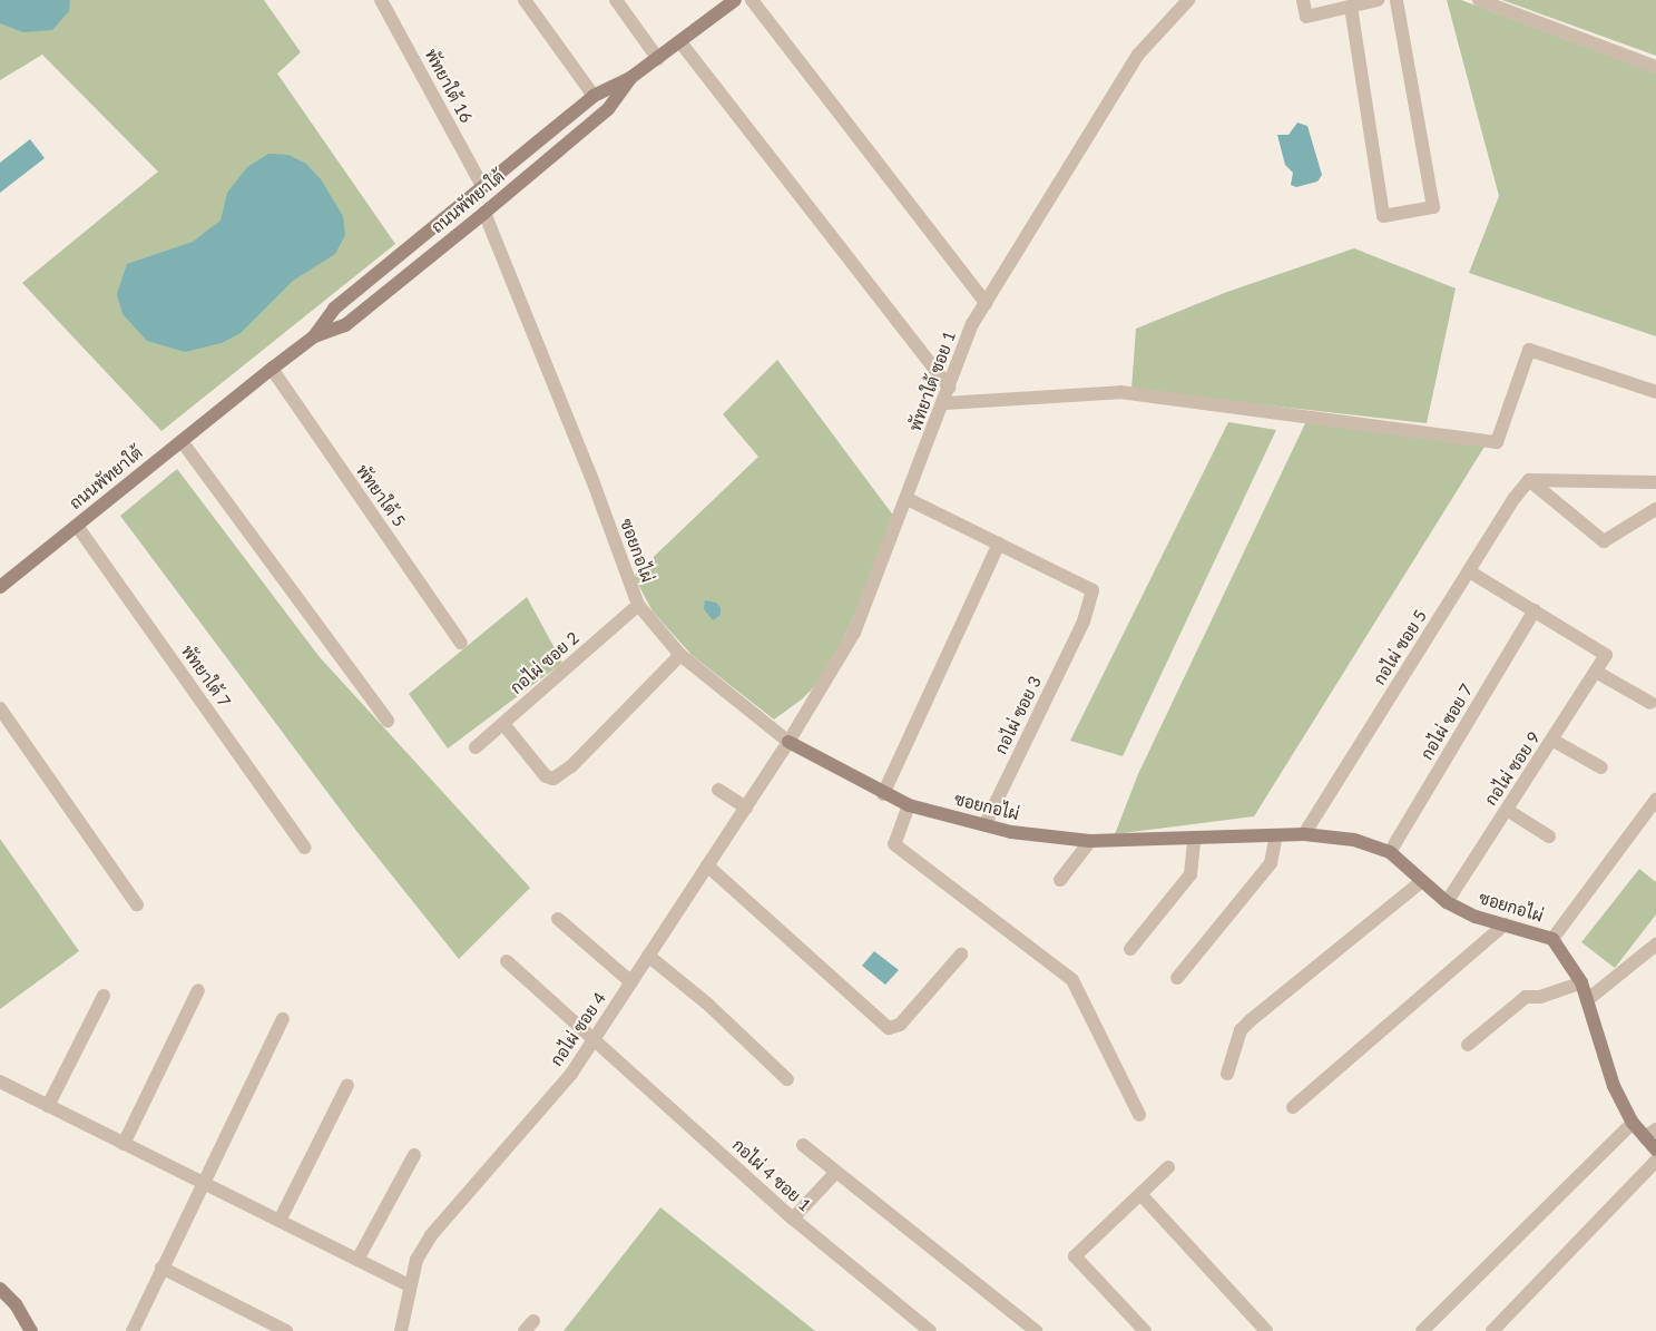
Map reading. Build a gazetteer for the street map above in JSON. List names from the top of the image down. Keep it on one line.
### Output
{"streets":{"main road":["ถนนพัทยาใต้","ซอยกอไผ่"],"street":["พัทยาใต้ 16","พัทยาใต้ ซอย 1","พัทยาใต้ 5","กอไผ่ ซอย 5","กอไผ่ ซอย 2","พัทยาใต้ 7","กอไผ่ ซอย 3","กอไผ่ ซอย 7","กอไผ่ ซอย 9","กอไผ่ ซอย 4","กอไผ่ 4 ซอย 1"]},"crossings":[["พัทยาใต้ 16","ถนนพัทยาใต้"],["ถนนพัทยาใต้","พัทยาใต้ 5"],["ถนนพัทยาใต้","ซอยกอไผ่"],["ถนนพัทยาใต้","พัทยาใต้ 7"],["พัทยาใต้ ซอย 1","ซอยกอไผ่"],["พัทยาใต้ ซอย 1","กอไผ่ ซอย 4"],["ซอยกอไผ่","กอไผ่ ซอย 5"],["ซอยกอไผ่","กอไผ่ ซอย 2"],["ซอยกอไผ่","กอไผ่ ซอย 3"],["ซอยกอไผ่","กอไผ่ ซอย 7"],["ซอยกอไผ่","กอไผ่ ซอย 9"],["ซอยกอไผ่","กอไผ่ ซอย 4"],["กอไผ่ ซอย 7","กอไผ่ ซอย 9"],["กอไผ่ ซอย 4","กอไผ่ 4 ซอย 1"]]}
